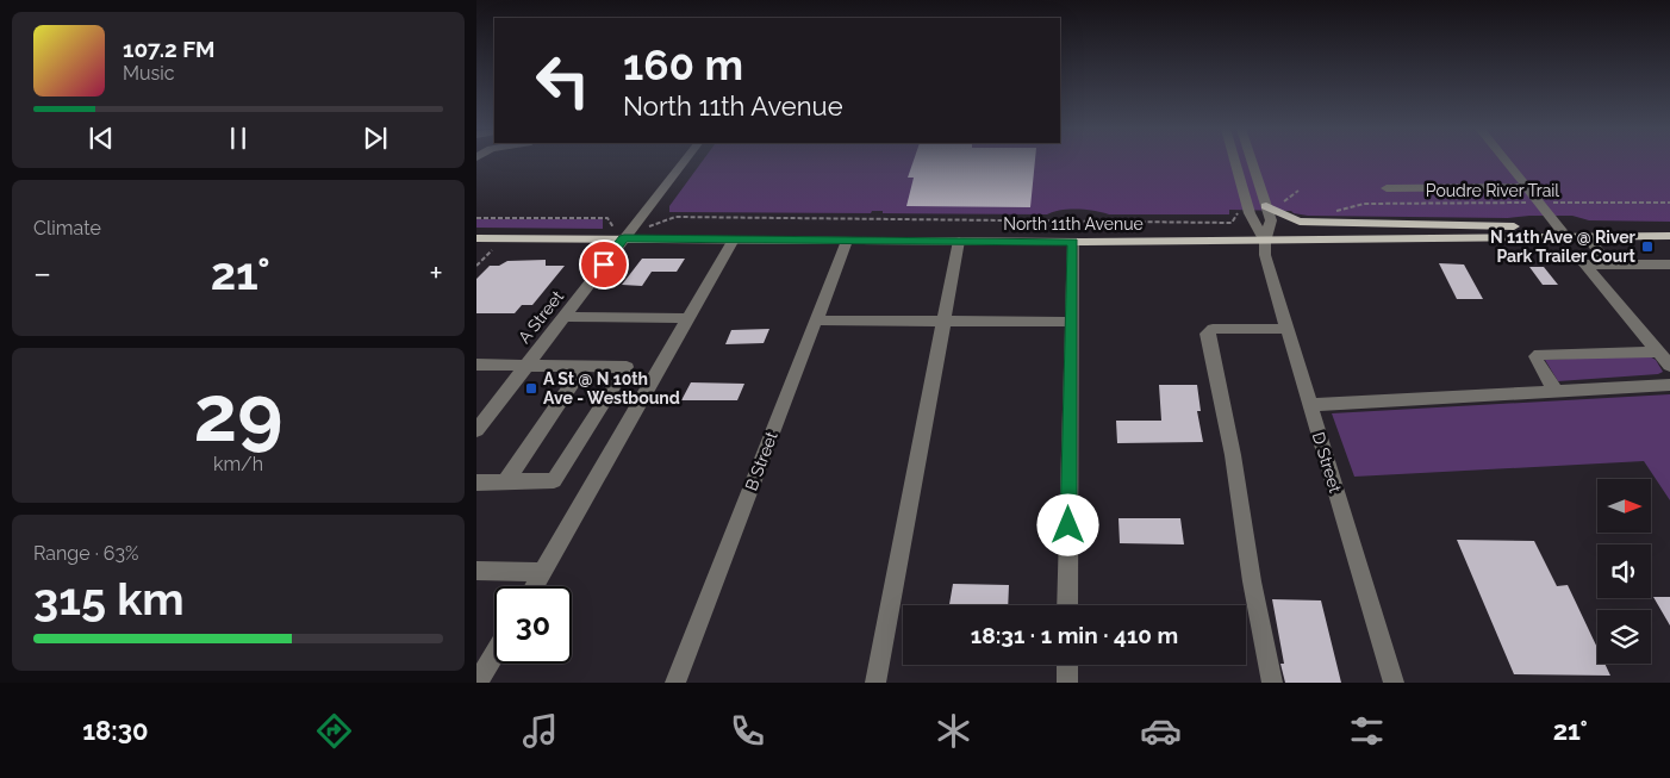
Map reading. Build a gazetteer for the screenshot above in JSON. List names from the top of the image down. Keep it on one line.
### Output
{"streets":{"main road":["North 11th Avenue"],"street":["A Street","B Street","D Street"],"path":["Poudre River Trail"]},"crossings":[["North 11th Avenue","A Street"],["North 11th Avenue","B Street"],["North 11th Avenue","D Street"]],"places":{"transit":["N 11th Ave @ River Park Trailer Court","A St @ N 10th Ave - Westbound"]},"north":"right","page":{"turn":["160 m","North 11th Avenue"],"song":["107.2 FM","Music"],"tile":["Climate",["29","km/h"],["Range · 63%","315 km"]],"heat":["−","21°","+"],"limit":"30","trip":"18:31 · 1 min · 410 m","tabs":["18:30","21°"]}}
